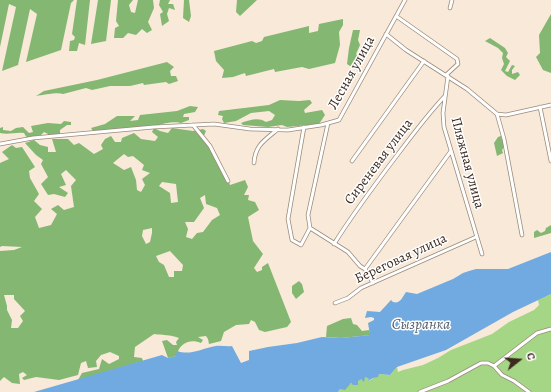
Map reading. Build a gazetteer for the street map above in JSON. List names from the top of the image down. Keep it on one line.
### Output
{"streets":{"street":["Лесная улица","Сиреневая улица","Пляжная улица","Береговая улица"]},"crossings":[["Сиреневая улица","Пляжная улица"],["Пляжная улица","Береговая улица"]],"water":["Сызранка"],"north":"right"}
